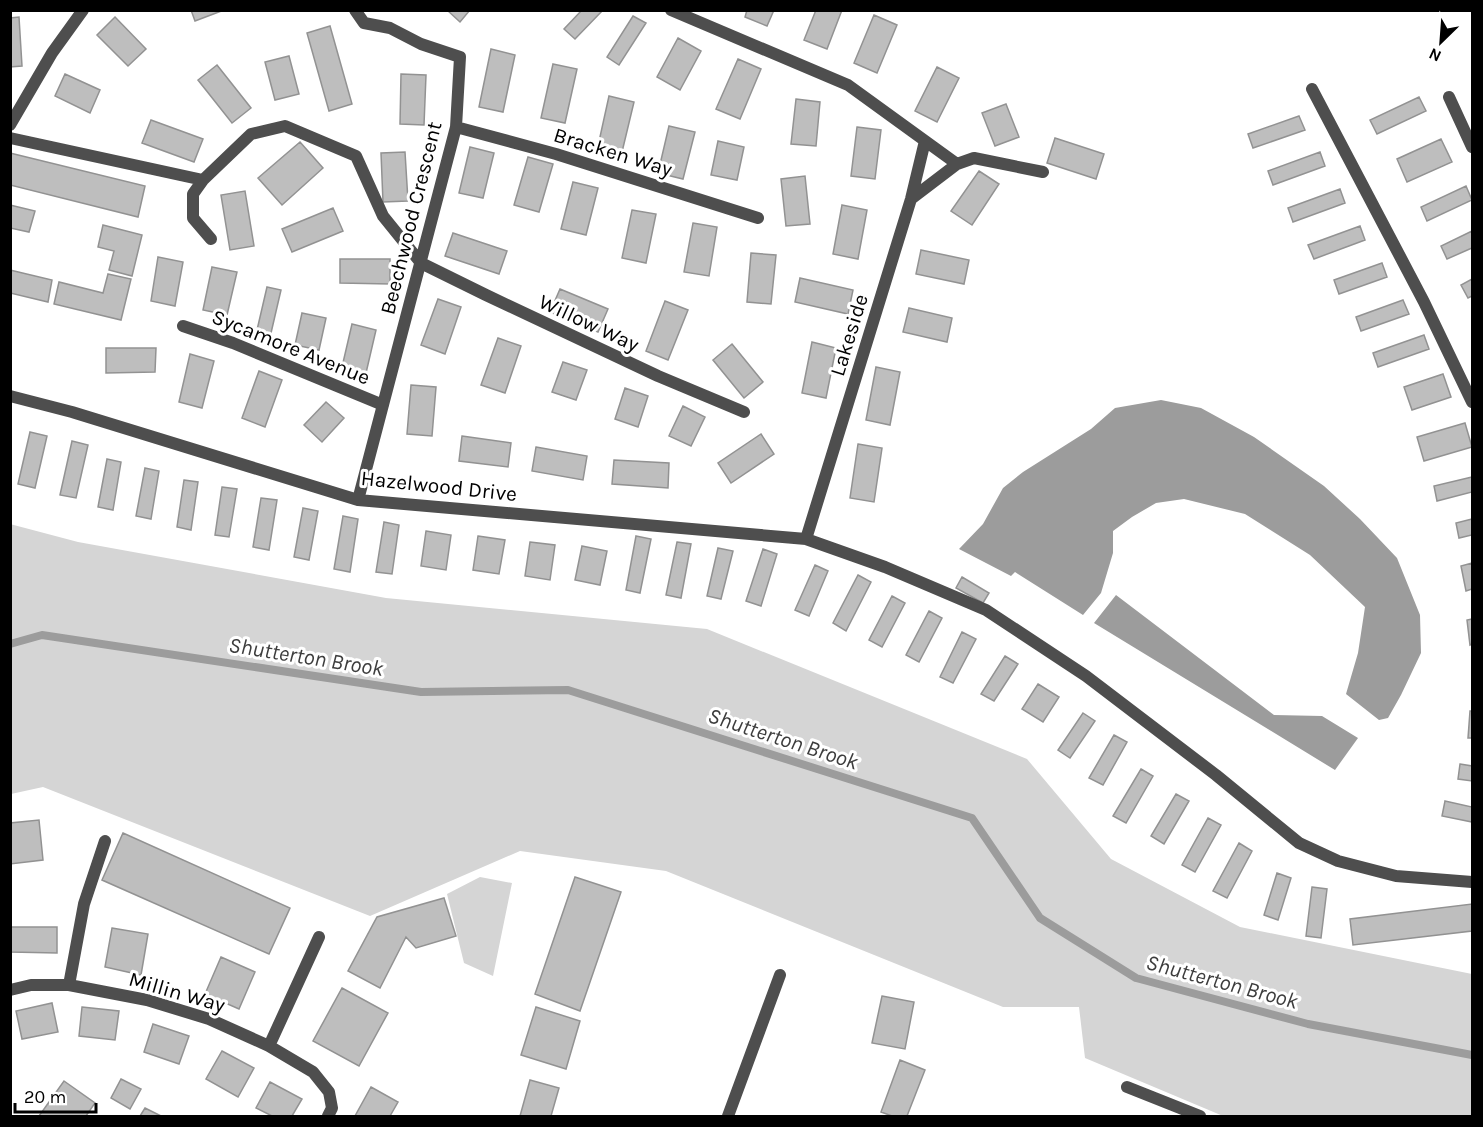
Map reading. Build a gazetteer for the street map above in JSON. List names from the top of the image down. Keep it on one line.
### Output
{"streets":{"street":["Bracken Way","Beechwood Crescent","Willow Way","Lakeside","Sycamore Avenue","Hazelwood Drive","Millin Way"]},"crossings":[["Bracken Way","Beechwood Crescent"],["Beechwood Crescent","Willow Way"],["Beechwood Crescent","Sycamore Avenue"],["Beechwood Crescent","Hazelwood Drive"],["Lakeside","Hazelwood Drive"]],"water":["Shutterton Brook"],"scale_bar":"20 m","north":"bottom left"}
